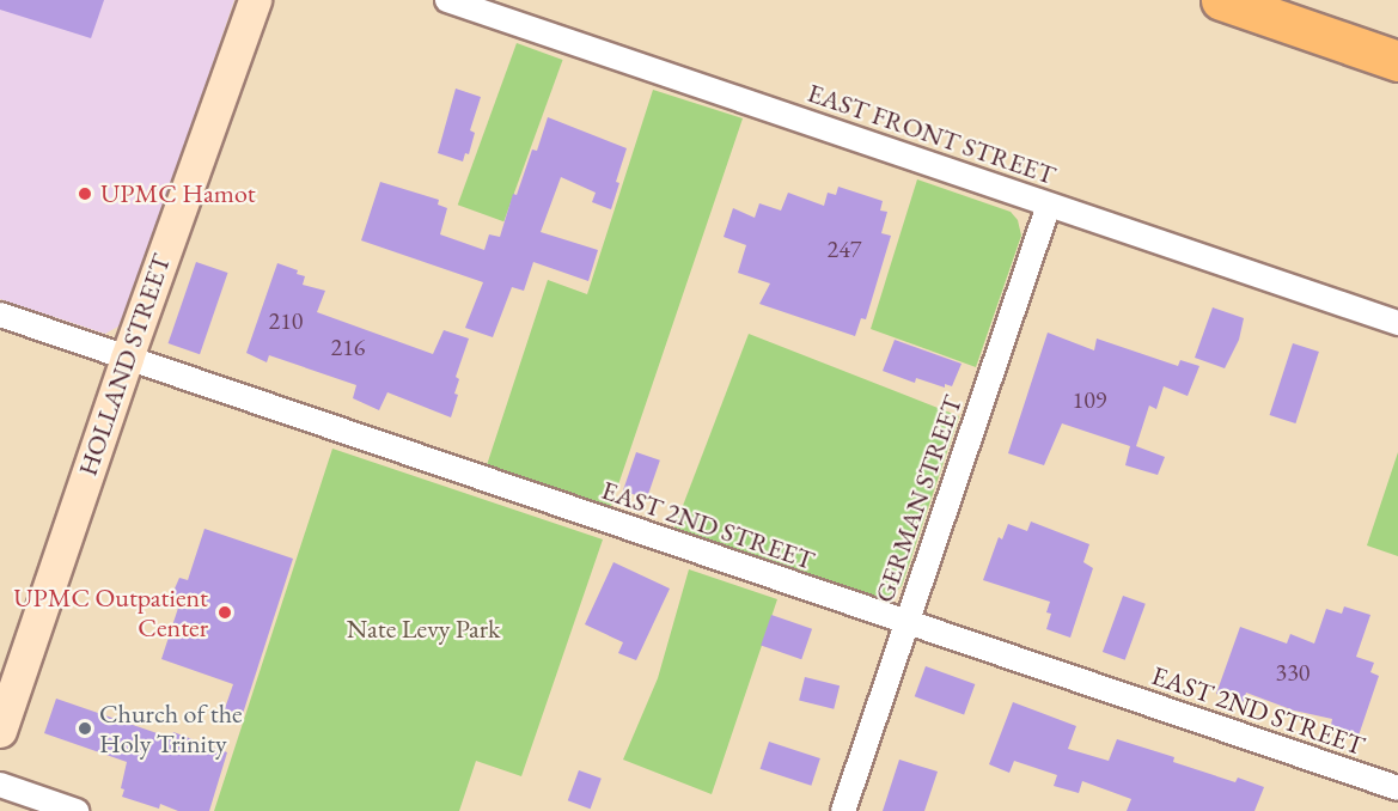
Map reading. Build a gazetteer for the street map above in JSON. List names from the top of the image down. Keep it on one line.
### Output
{"streets":{"street":["EAST FRONT STREET","HOLLAND STREET","GERMAN STREET","EAST 2ND STREET"]},"crossings":[["EAST FRONT STREET","GERMAN STREET"],["HOLLAND STREET","EAST 2ND STREET"],["GERMAN STREET","EAST 2ND STREET"]],"parks":["Nate Levy Park"],"places":["UPMC Hamot","UPMC Outpatient Center","Church of the Holy Trinity"],"house_numbers":["247","210","216","109","330"]}
